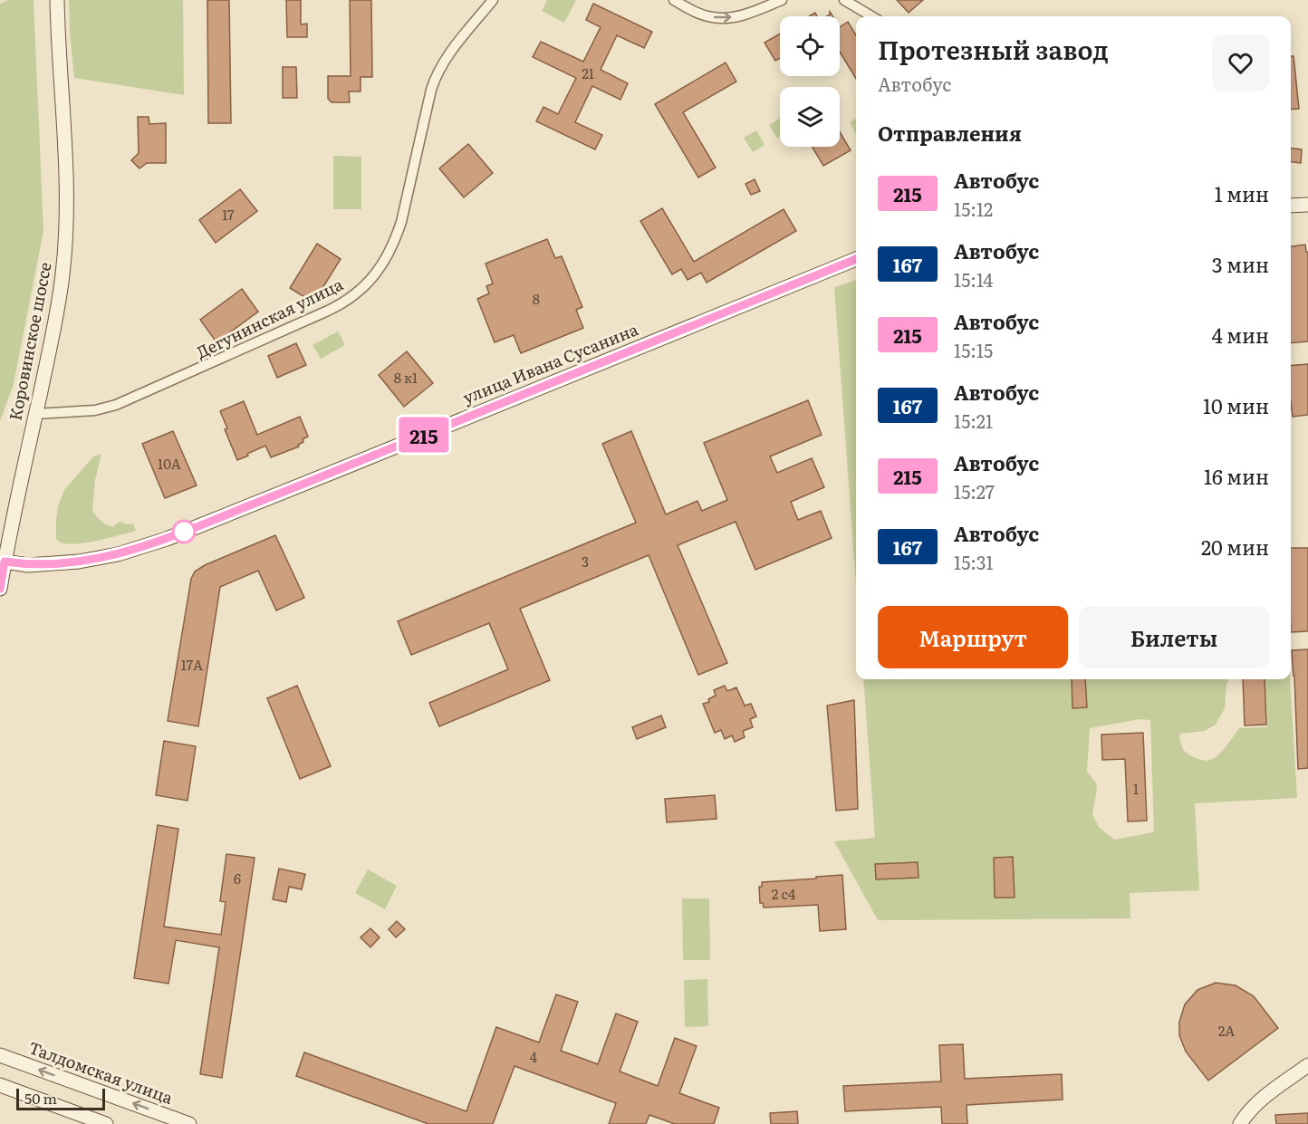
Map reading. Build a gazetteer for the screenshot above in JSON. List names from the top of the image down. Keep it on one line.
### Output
{"streets":{"street":["Дегунинская улица","Коровинское шоссе","улица Ивана Сусанина","Талдомская улица"]},"crossings":[["Дегунинская улица","Коровинское шоссе"],["Коровинское шоссе","улица Ивана Сусанина"]],"lines":["bus line 215"],"house_numbers":["21","17","8","8 к1","10А","3","17А","1","6","2 с4","2А","4"],"scale_bar":"50 m","page":{"on_map":"215","heading":[["Протезный завод","Автобус"],"Отправления"],"list":[{"mark":"215","name":"Автобус","note":"15:12","value":"1 мин"},{"mark":"167","name":"Автобус","note":"15:14","value":"3 мин"},{"mark":"215","name":"Автобус","note":"15:15","value":"4 мин"},{"mark":"167","name":"Автобус","note":"15:21","value":"10 мин"},{"mark":"215","name":"Автобус","note":"15:27","value":"16 мин"},{"mark":"167","name":"Автобус","note":"15:31","value":"20 мин"}],"buttons":["Маршрут","Билеты"],"scale":"50 m"}}
